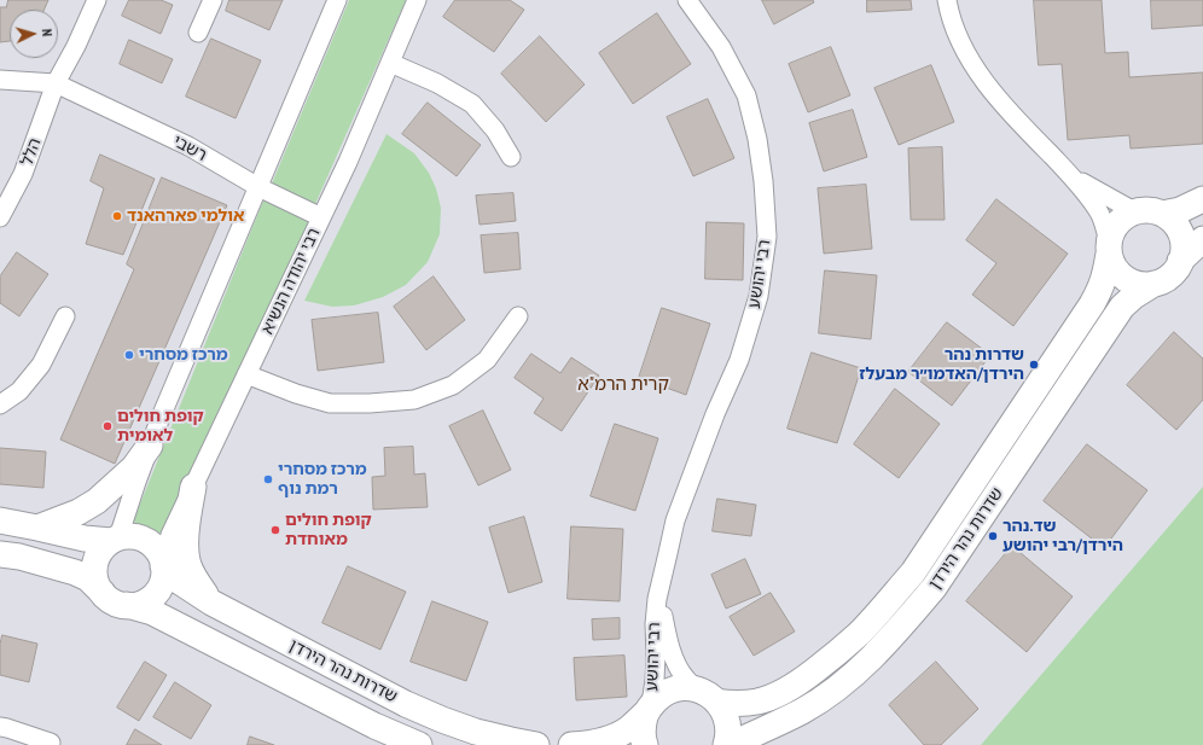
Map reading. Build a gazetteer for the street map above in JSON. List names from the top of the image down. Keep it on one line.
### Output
{"streets":{"main road":["שדרות נהר הירדן"],"street":["רשבי","הלל","רבי יהושע","רבי יהודה הנשיא"]},"crossings":[["רשבי","הלל"],["רשבי","רבי יהודה הנשיא"],["רבי יהושע","שדרות נהר הירדן"],["רבי יהודה הנשיא","שדרות נהר הירדן"]],"districts":["קרית הרמ\"א"],"places":["אולמי פארהאנד","מרכז מסחרי","שדרות נהר הירדן/האדמו״ר מבעלז","קופת חולים לאומית","מרכז מסחרי רמת נוף","קופת חולים מאוחדת","שד.נהר הירדן/רבי יהושע"],"north":"right"}
